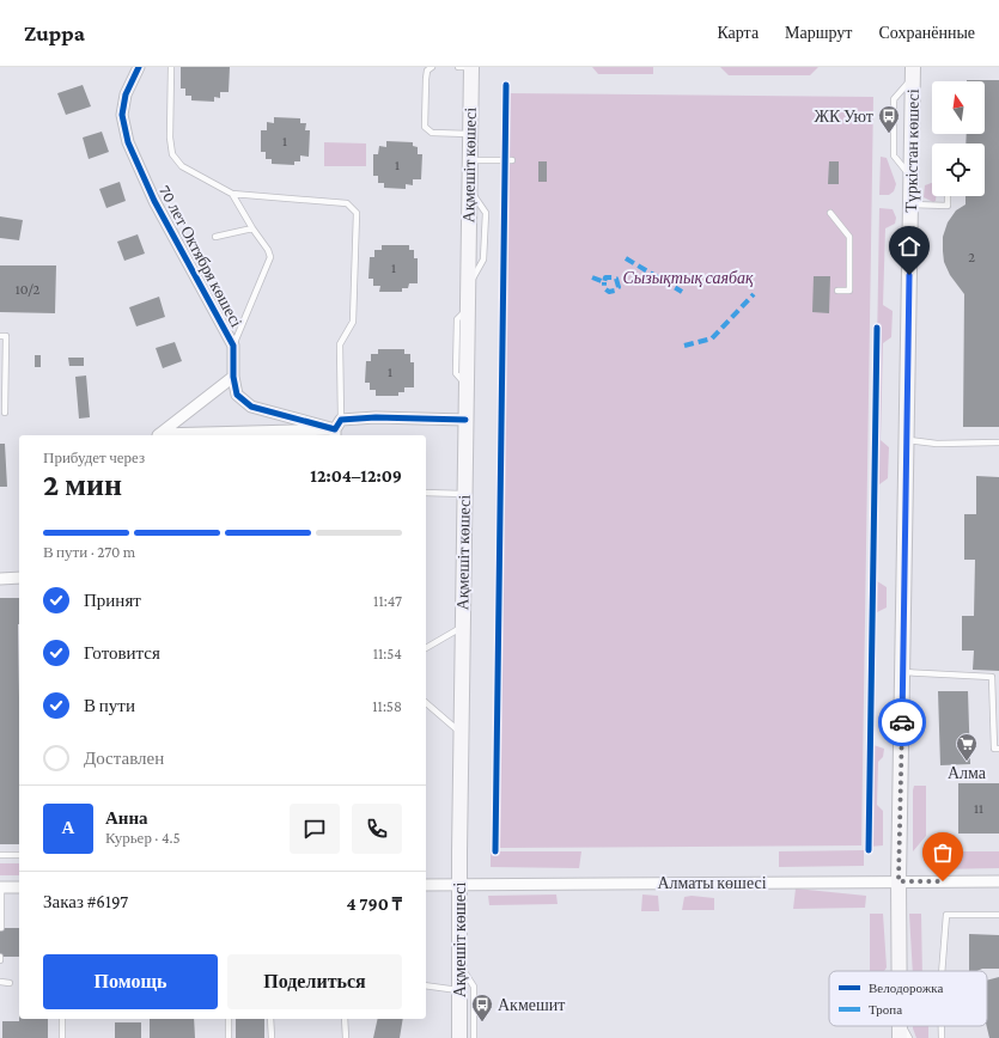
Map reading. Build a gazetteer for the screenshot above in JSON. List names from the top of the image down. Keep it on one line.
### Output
{"streets":{"main road":["Түркістан көшесі","Ақмешіт көшесі"],"street":["70 лет Октября көшесі","Алматы көшесі"]},"crossings":[["Түркістан көшесі","Алматы көшесі"],["Ақмешіт көшесі","Алматы көшесі"]],"parks":["Сызықтық саябақ"],"places":{"bus stop":["ЖК Уют","Акмешит"],"supermarket":["Алма"]},"house_numbers":["1","1","2","1","10/2","1","11"],"legend":["Велодорожка","Тропа"],"north":"top","page":{"header":"Zuppa","nav":["Карта","Маршрут","Сохранённые"],"heading":["2 мин","Прибудет через","12:04–12:09"],"panel":["Анна","Курьер · 4.5","Заказ #6197","4 790 ₸"],"bar":"В пути · 270 m","list":[["Принят","11:47"],["Готовится","11:54"],["В пути","11:58"],"Доставлен"],"round":"А","buttons":["Помощь","Поделиться"]}}
